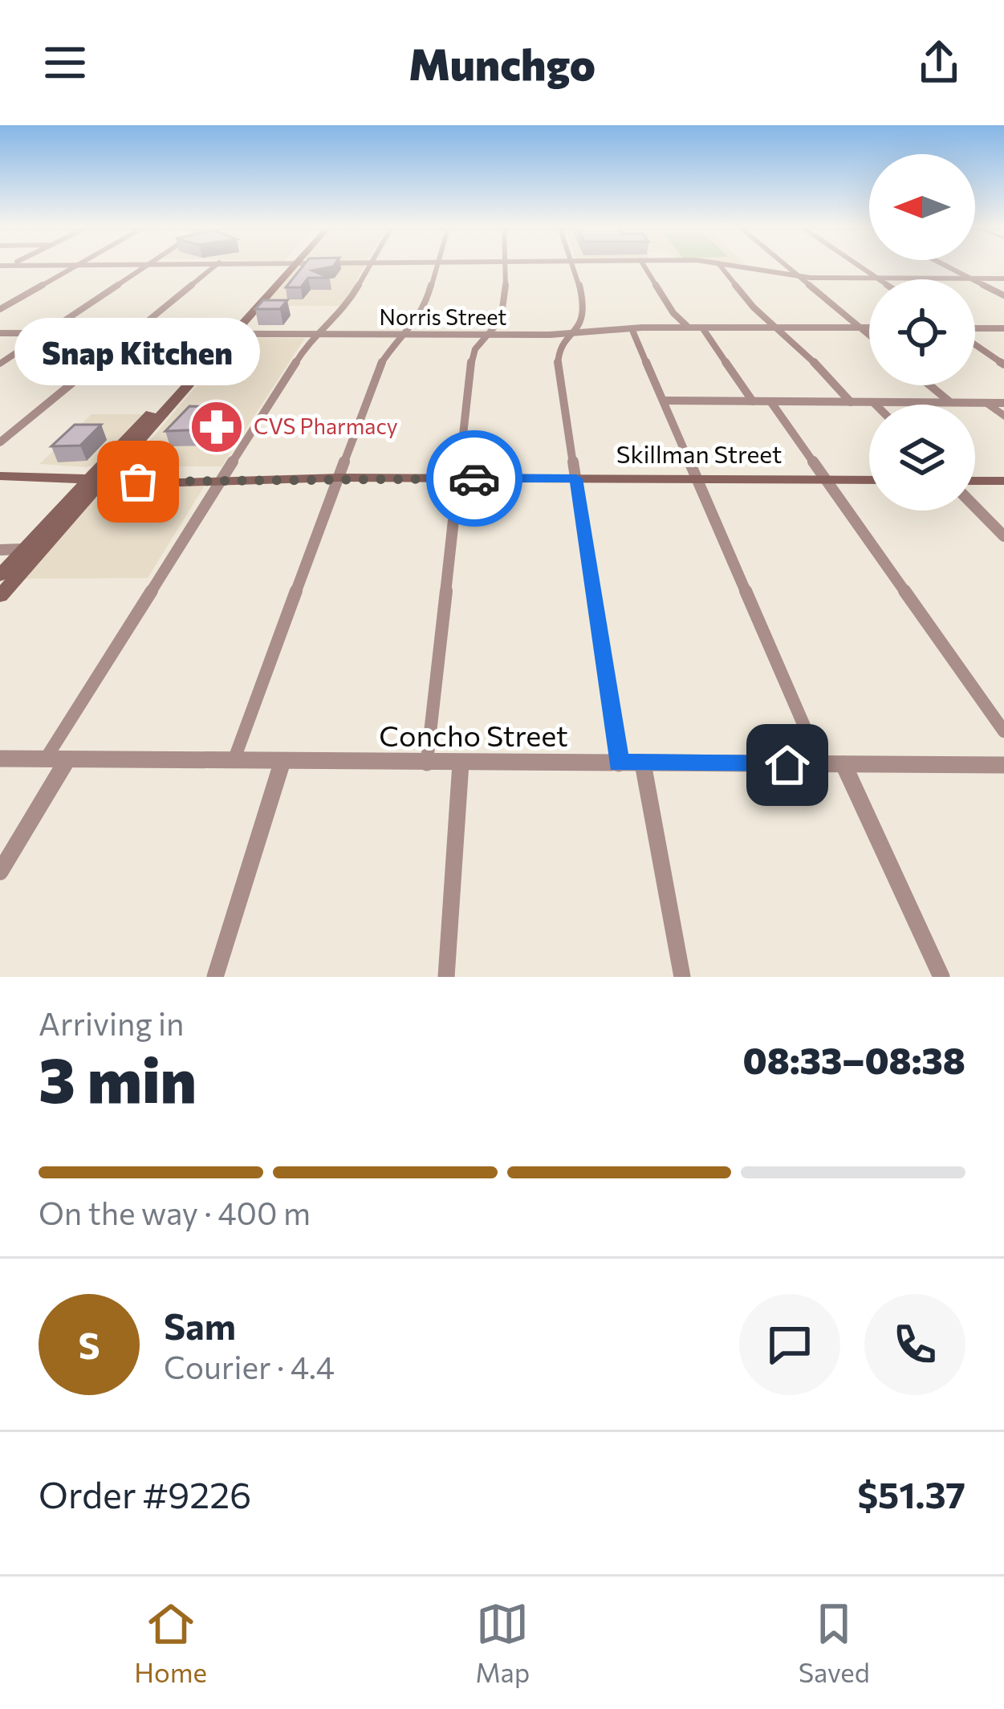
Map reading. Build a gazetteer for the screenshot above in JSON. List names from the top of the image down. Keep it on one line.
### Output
{"streets":{"main road":["Skillman Street"],"street":["Norris Street","Concho Street"]},"places":{"pharmacy":["CVS Pharmacy"],"other":["Snap Kitchen"]},"north":"left","page":{"header":"Munchgo","bubble":"Snap Kitchen","heading":["3 min","Arriving in","08:33–08:38"],"panel":["Sam","Courier · 4.4","Order #9226","$51.37"],"bar":"On the way · 400 m","round":"S","tabs":["Home","Map","Saved"]}}
